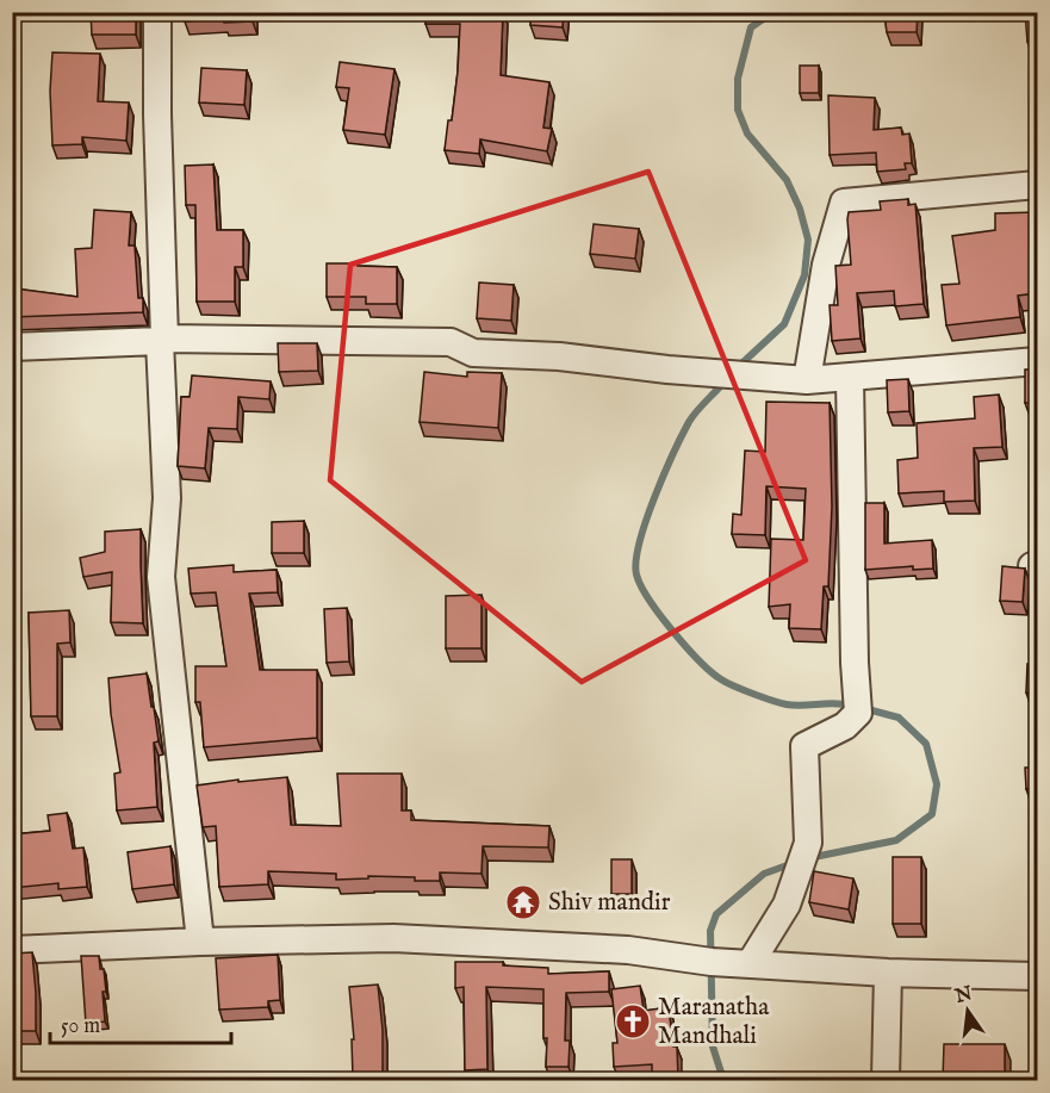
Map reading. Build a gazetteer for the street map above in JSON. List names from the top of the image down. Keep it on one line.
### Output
{"places":{"temple":["Shiv mandir"],"church":["Maranatha Mandhali"]},"scale_bar":"50 m","north":"top"}
